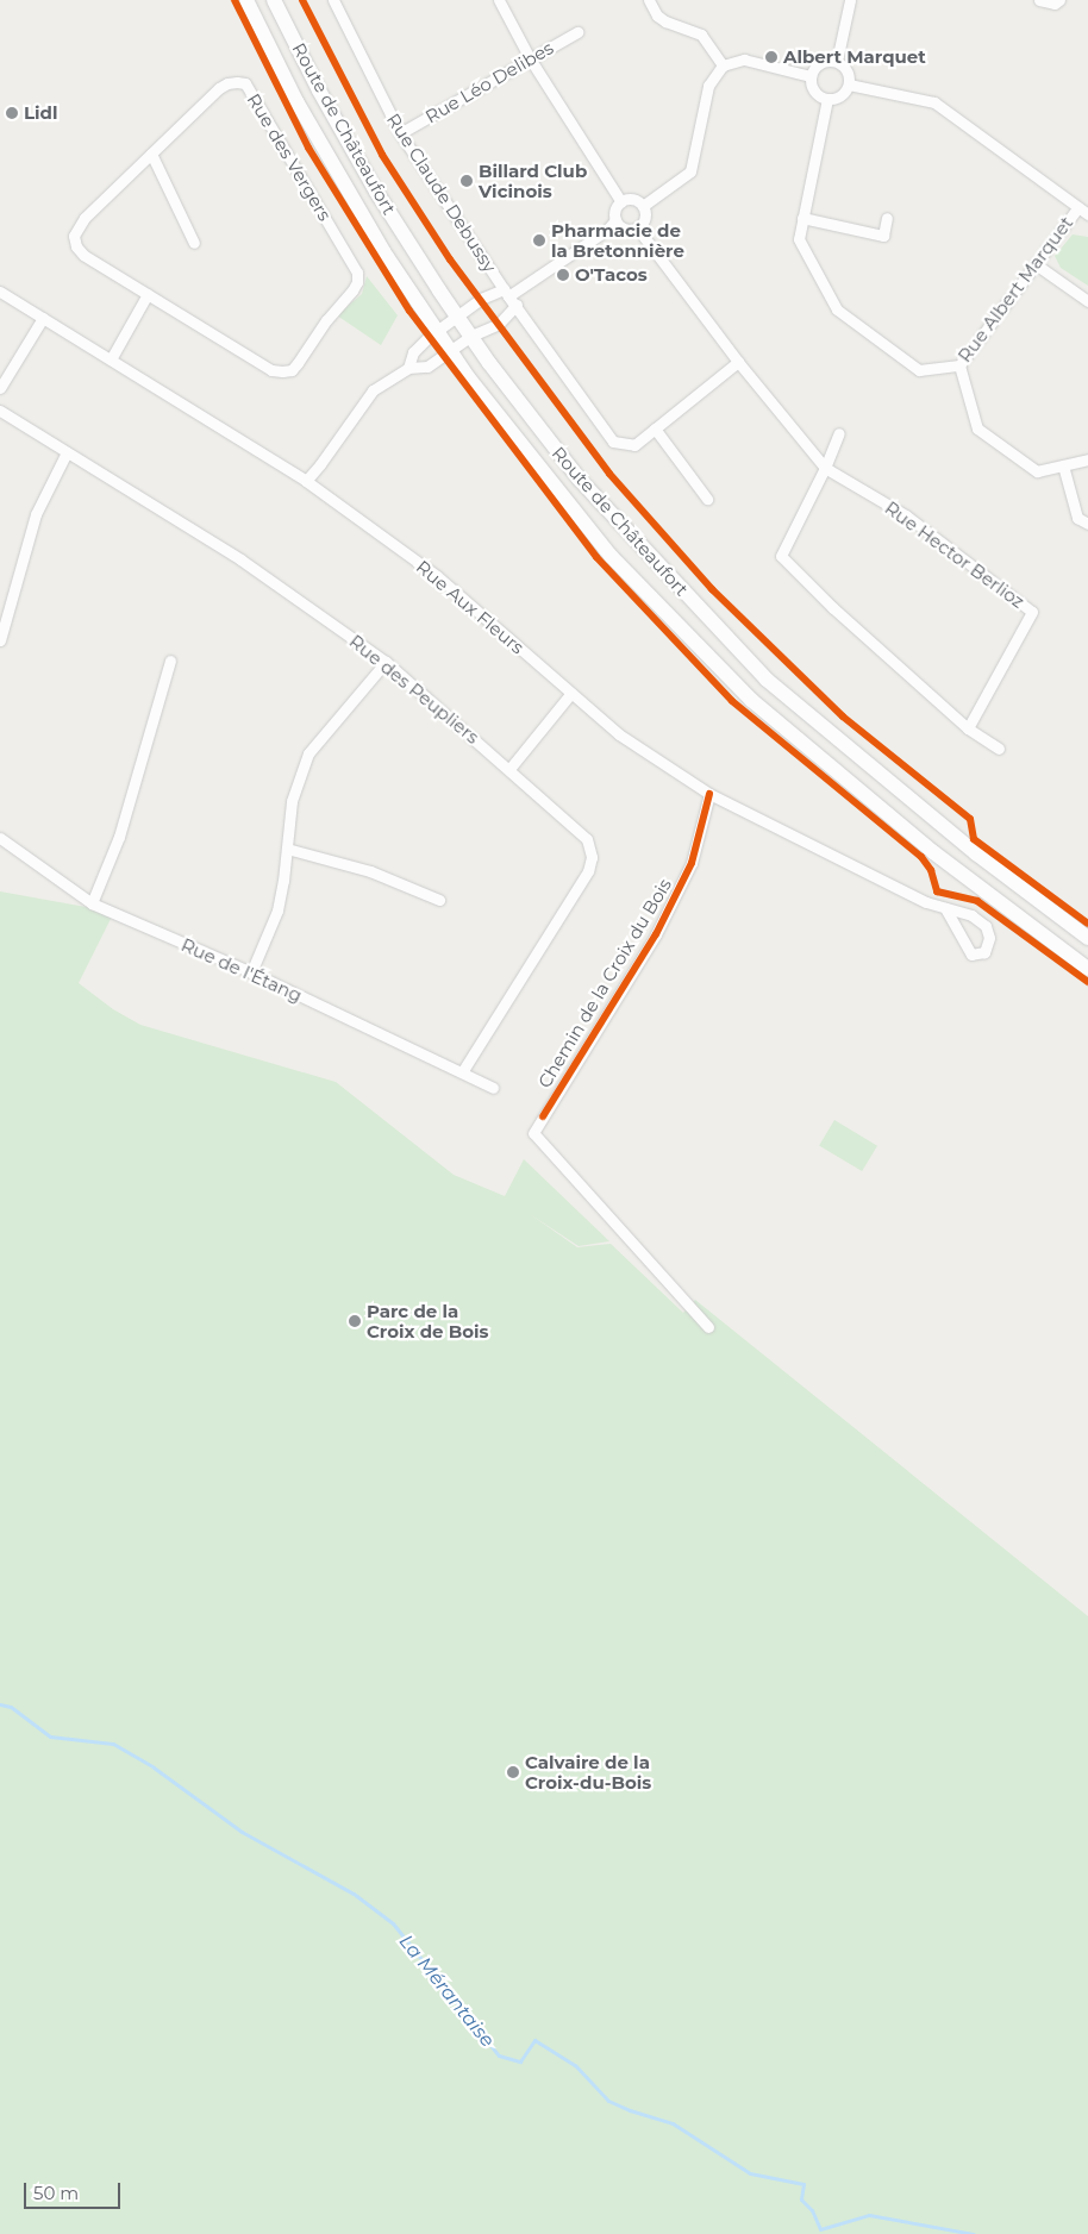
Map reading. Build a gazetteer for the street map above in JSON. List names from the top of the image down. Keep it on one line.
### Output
{"streets":{"main road":["Route de Châteaufort"],"street":["Rue Léo Delibes","Rue des Vergers","Rue Claude Debussy","Rue Albert Marquet","Rue Hector Berlioz","Rue Aux Fleurs","Rue des Peupliers","Rue de l'Étang","Chemin de la Croix du Bois"]},"crossings":[["Rue Léo Delibes","Rue Claude Debussy"],["Rue Claude Debussy","Rue Hector Berlioz"],["Rue Aux Fleurs","Chemin de la Croix du Bois"],["Rue des Peupliers","Rue de l'Étang"]],"water":["La Mérantaise"],"places":["Albert Marquet","Lidl","Billard Club Vicinois","Pharmacie de la Bretonnière","O'Tacos","Parc de la Croix de Bois","Calvaire de la Croix-du-Bois"],"scale_bar":"50 m"}
